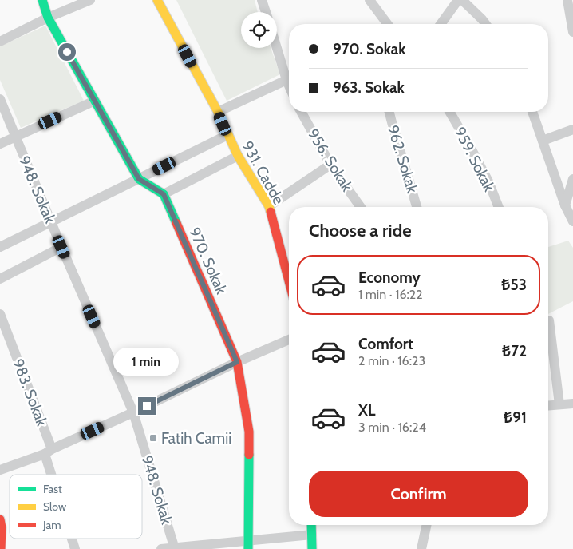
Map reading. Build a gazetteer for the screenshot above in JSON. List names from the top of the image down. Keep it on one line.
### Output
{"streets":{"street":["962. Sokak","959. Sokak","956. Sokak","931. Cadde","948. Sokak","970. Sokak","983. Sokak"]},"places":{"transit":["Fatih Camii"]},"legend":["Fast","Slow","Jam"],"page":{"banner":["970. Sokak","963. Sokak"],"heading":"Choose a ride","list":[{"name":"Economy","note":"1 min · 16:22","value":"₺53"},{"name":"Comfort","note":"2 min · 16:23","value":"₺72"},{"name":"XL","note":"3 min · 16:24","value":"₺91"}],"bubble":"1 min","buttons":"Confirm"}}
